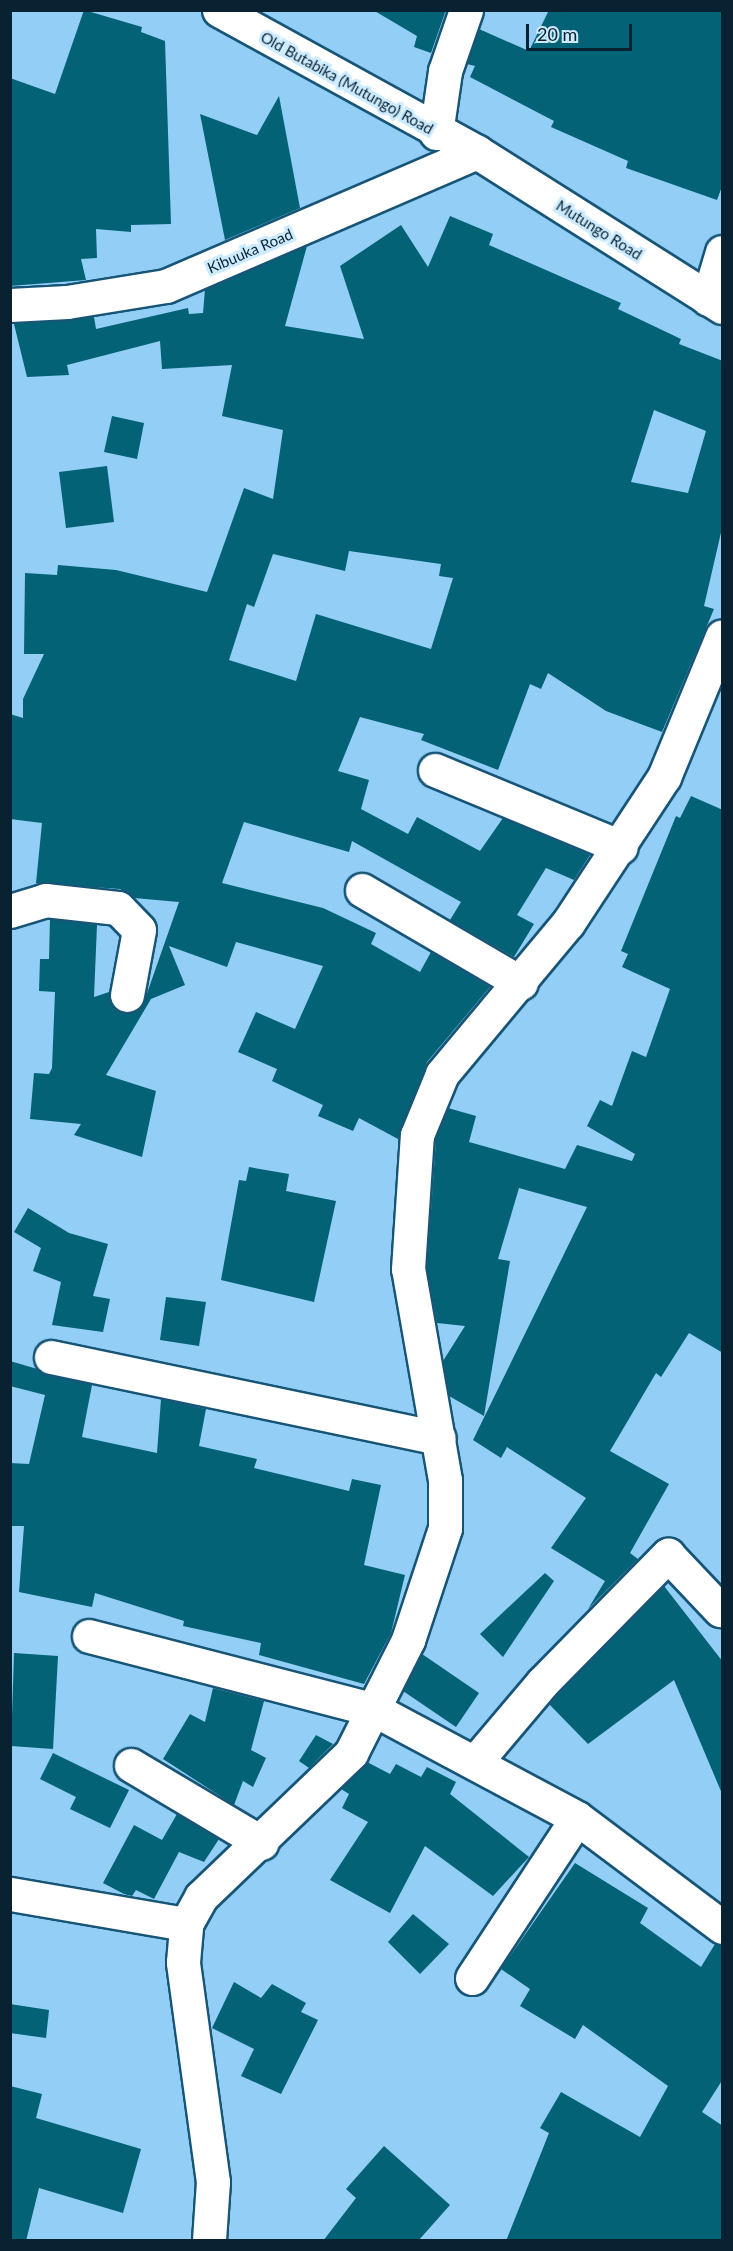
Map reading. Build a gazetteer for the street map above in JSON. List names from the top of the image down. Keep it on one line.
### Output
{"streets":{"street":["Old Butabika (Mutungo) Road","Mutungo Road","Kibuuka Road"]},"crossings":[["Old Butabika (Mutungo) Road","Mutungo Road"],["Old Butabika (Mutungo) Road","Kibuuka Road"],["Mutungo Road","Kibuuka Road"]],"scale_bar":"20 m"}
